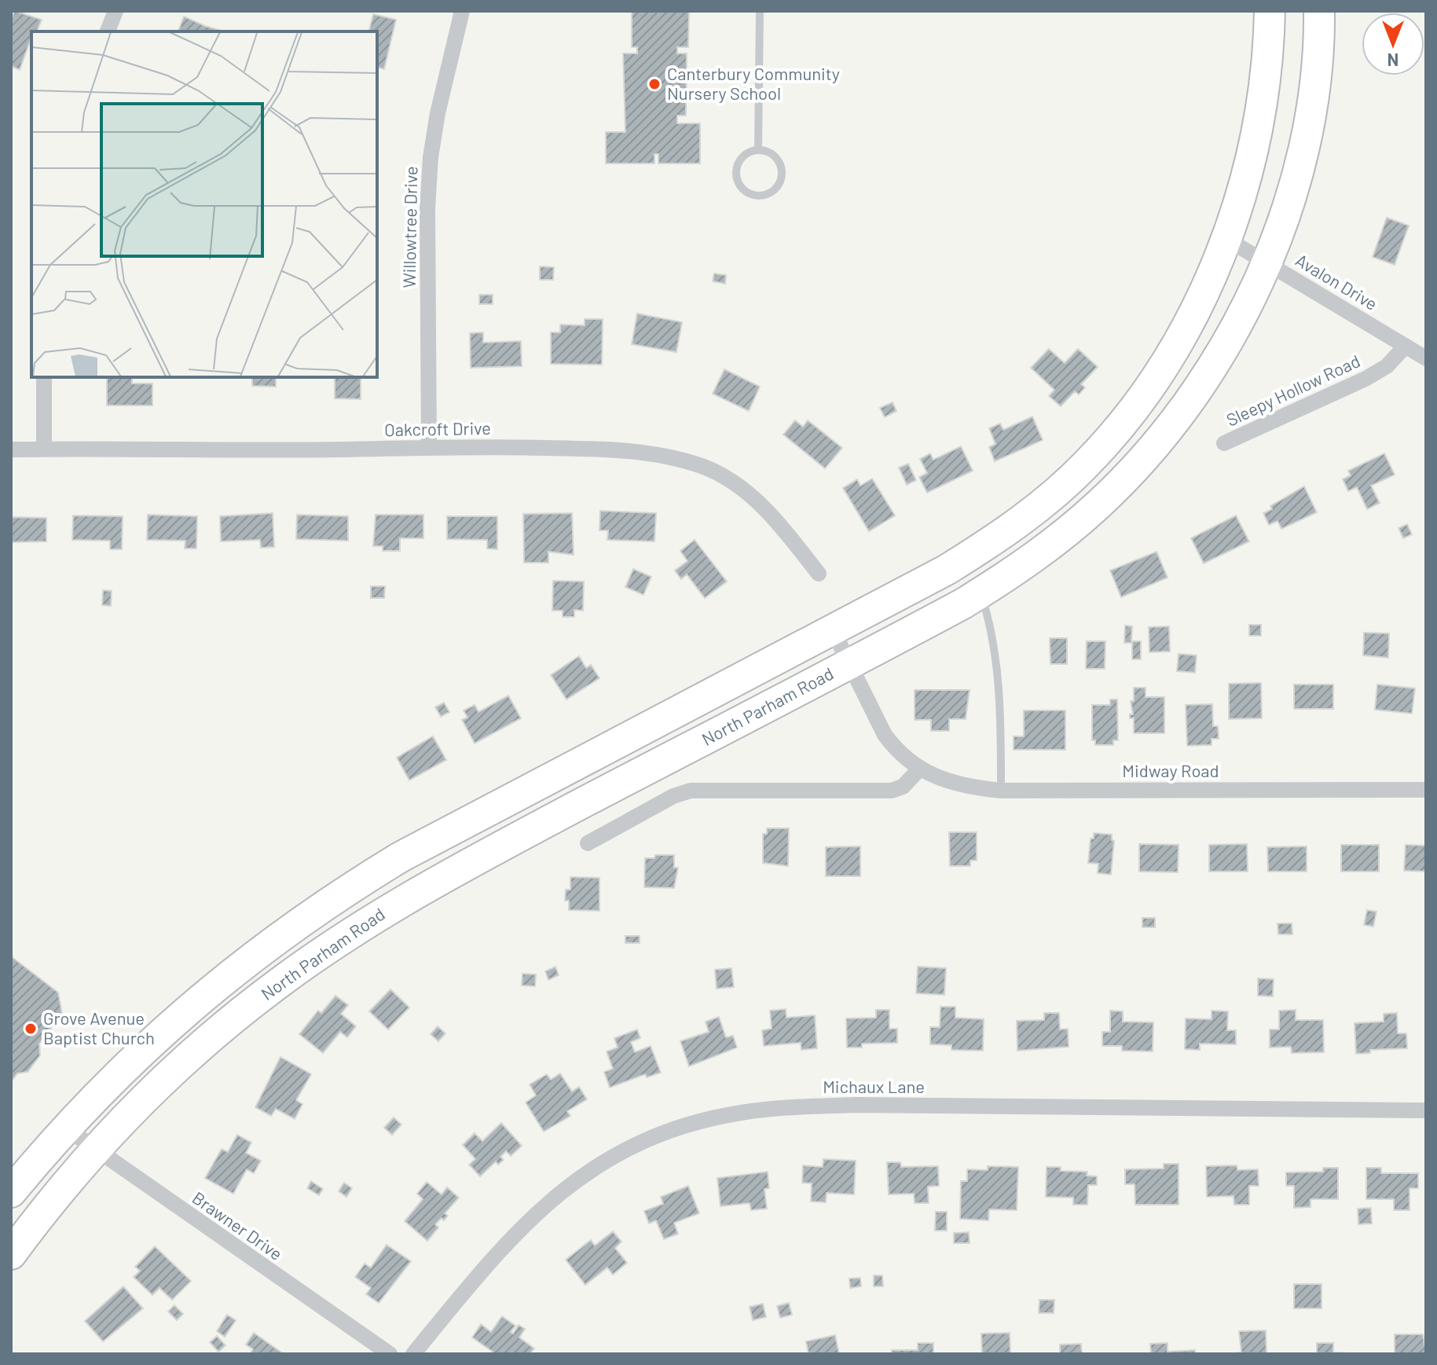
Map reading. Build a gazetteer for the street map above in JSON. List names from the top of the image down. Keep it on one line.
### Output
{"streets":{"highway":["North Parham Road"],"street":["Willowtree Drive","Avalon Drive","Sleepy Hollow Road","Oakcroft Drive","Midway Road","Michaux Lane","Brawner Drive"]},"crossings":[["Willowtree Drive","Oakcroft Drive"],["Avalon Drive","Sleepy Hollow Road"],["Avalon Drive","North Parham Road"],["North Parham Road","Midway Road"],["North Parham Road","Brawner Drive"]],"places":["Canterbury Community Nursery School","Grove Avenue Baptist Church"],"north":"bottom"}
